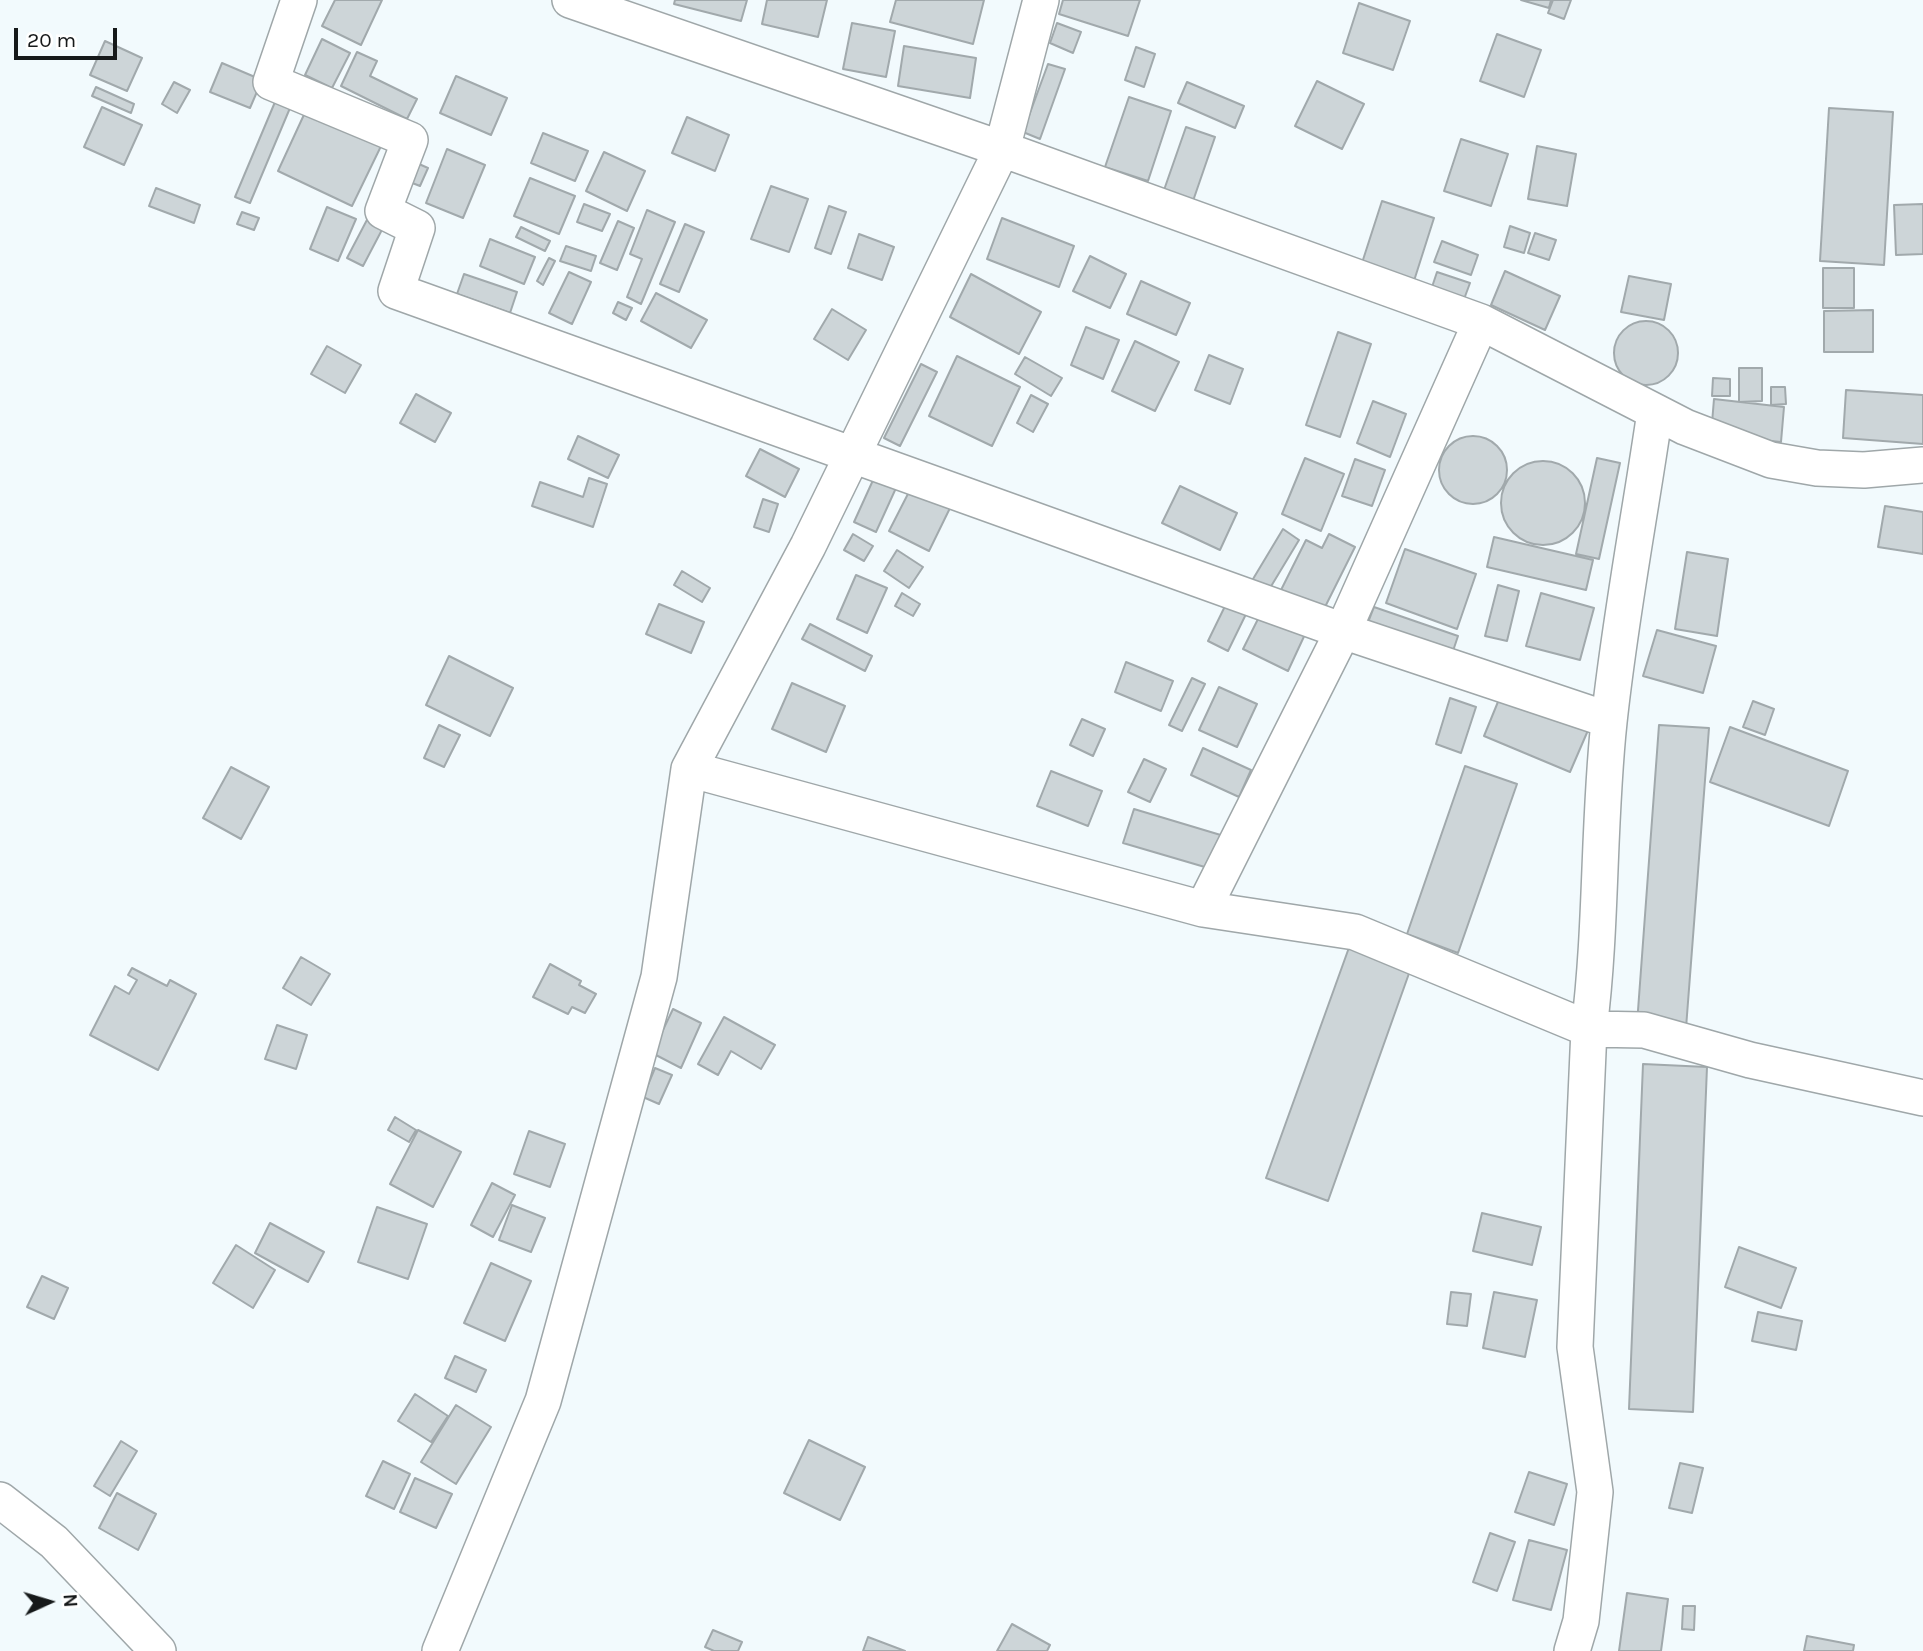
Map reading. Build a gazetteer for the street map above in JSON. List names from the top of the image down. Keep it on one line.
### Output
{"scale_bar":"20 m","north":"right"}
